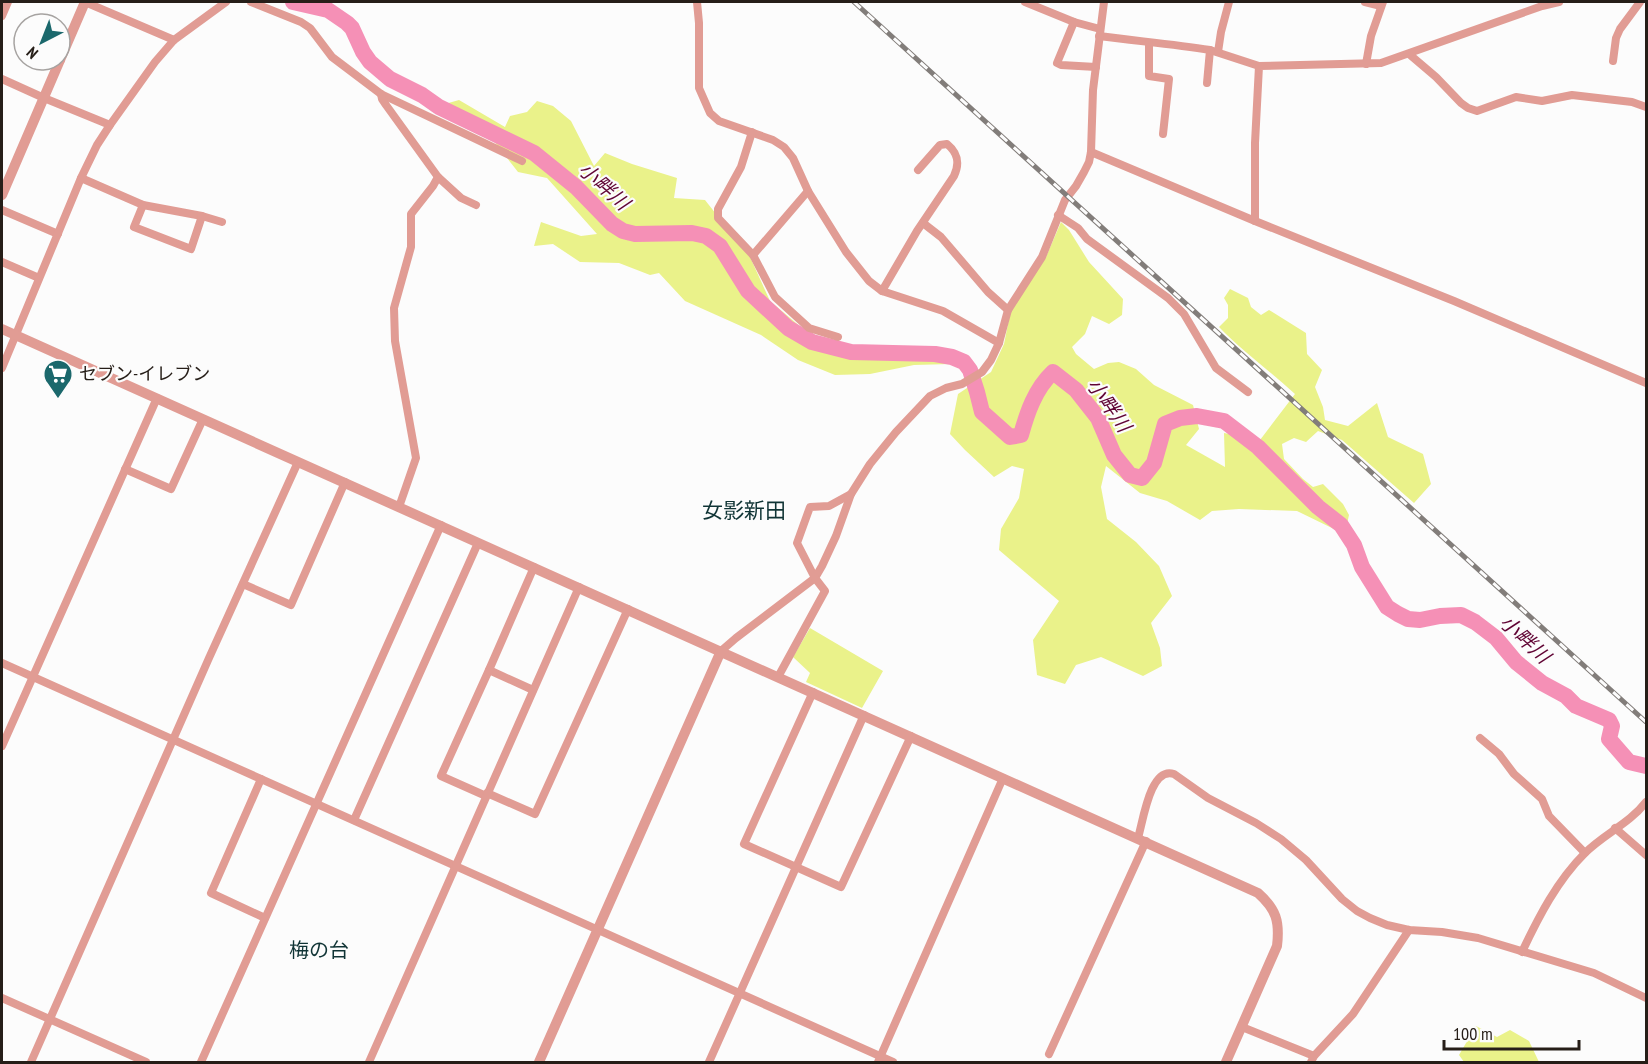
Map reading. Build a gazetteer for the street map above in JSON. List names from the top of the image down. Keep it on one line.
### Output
{"districts":["女影新田","梅の台"],"water":["小畔川"],"places":{"supermarket":["セブン-イレブン"]},"scale_bar":"100 m","north":"bottom left"}
